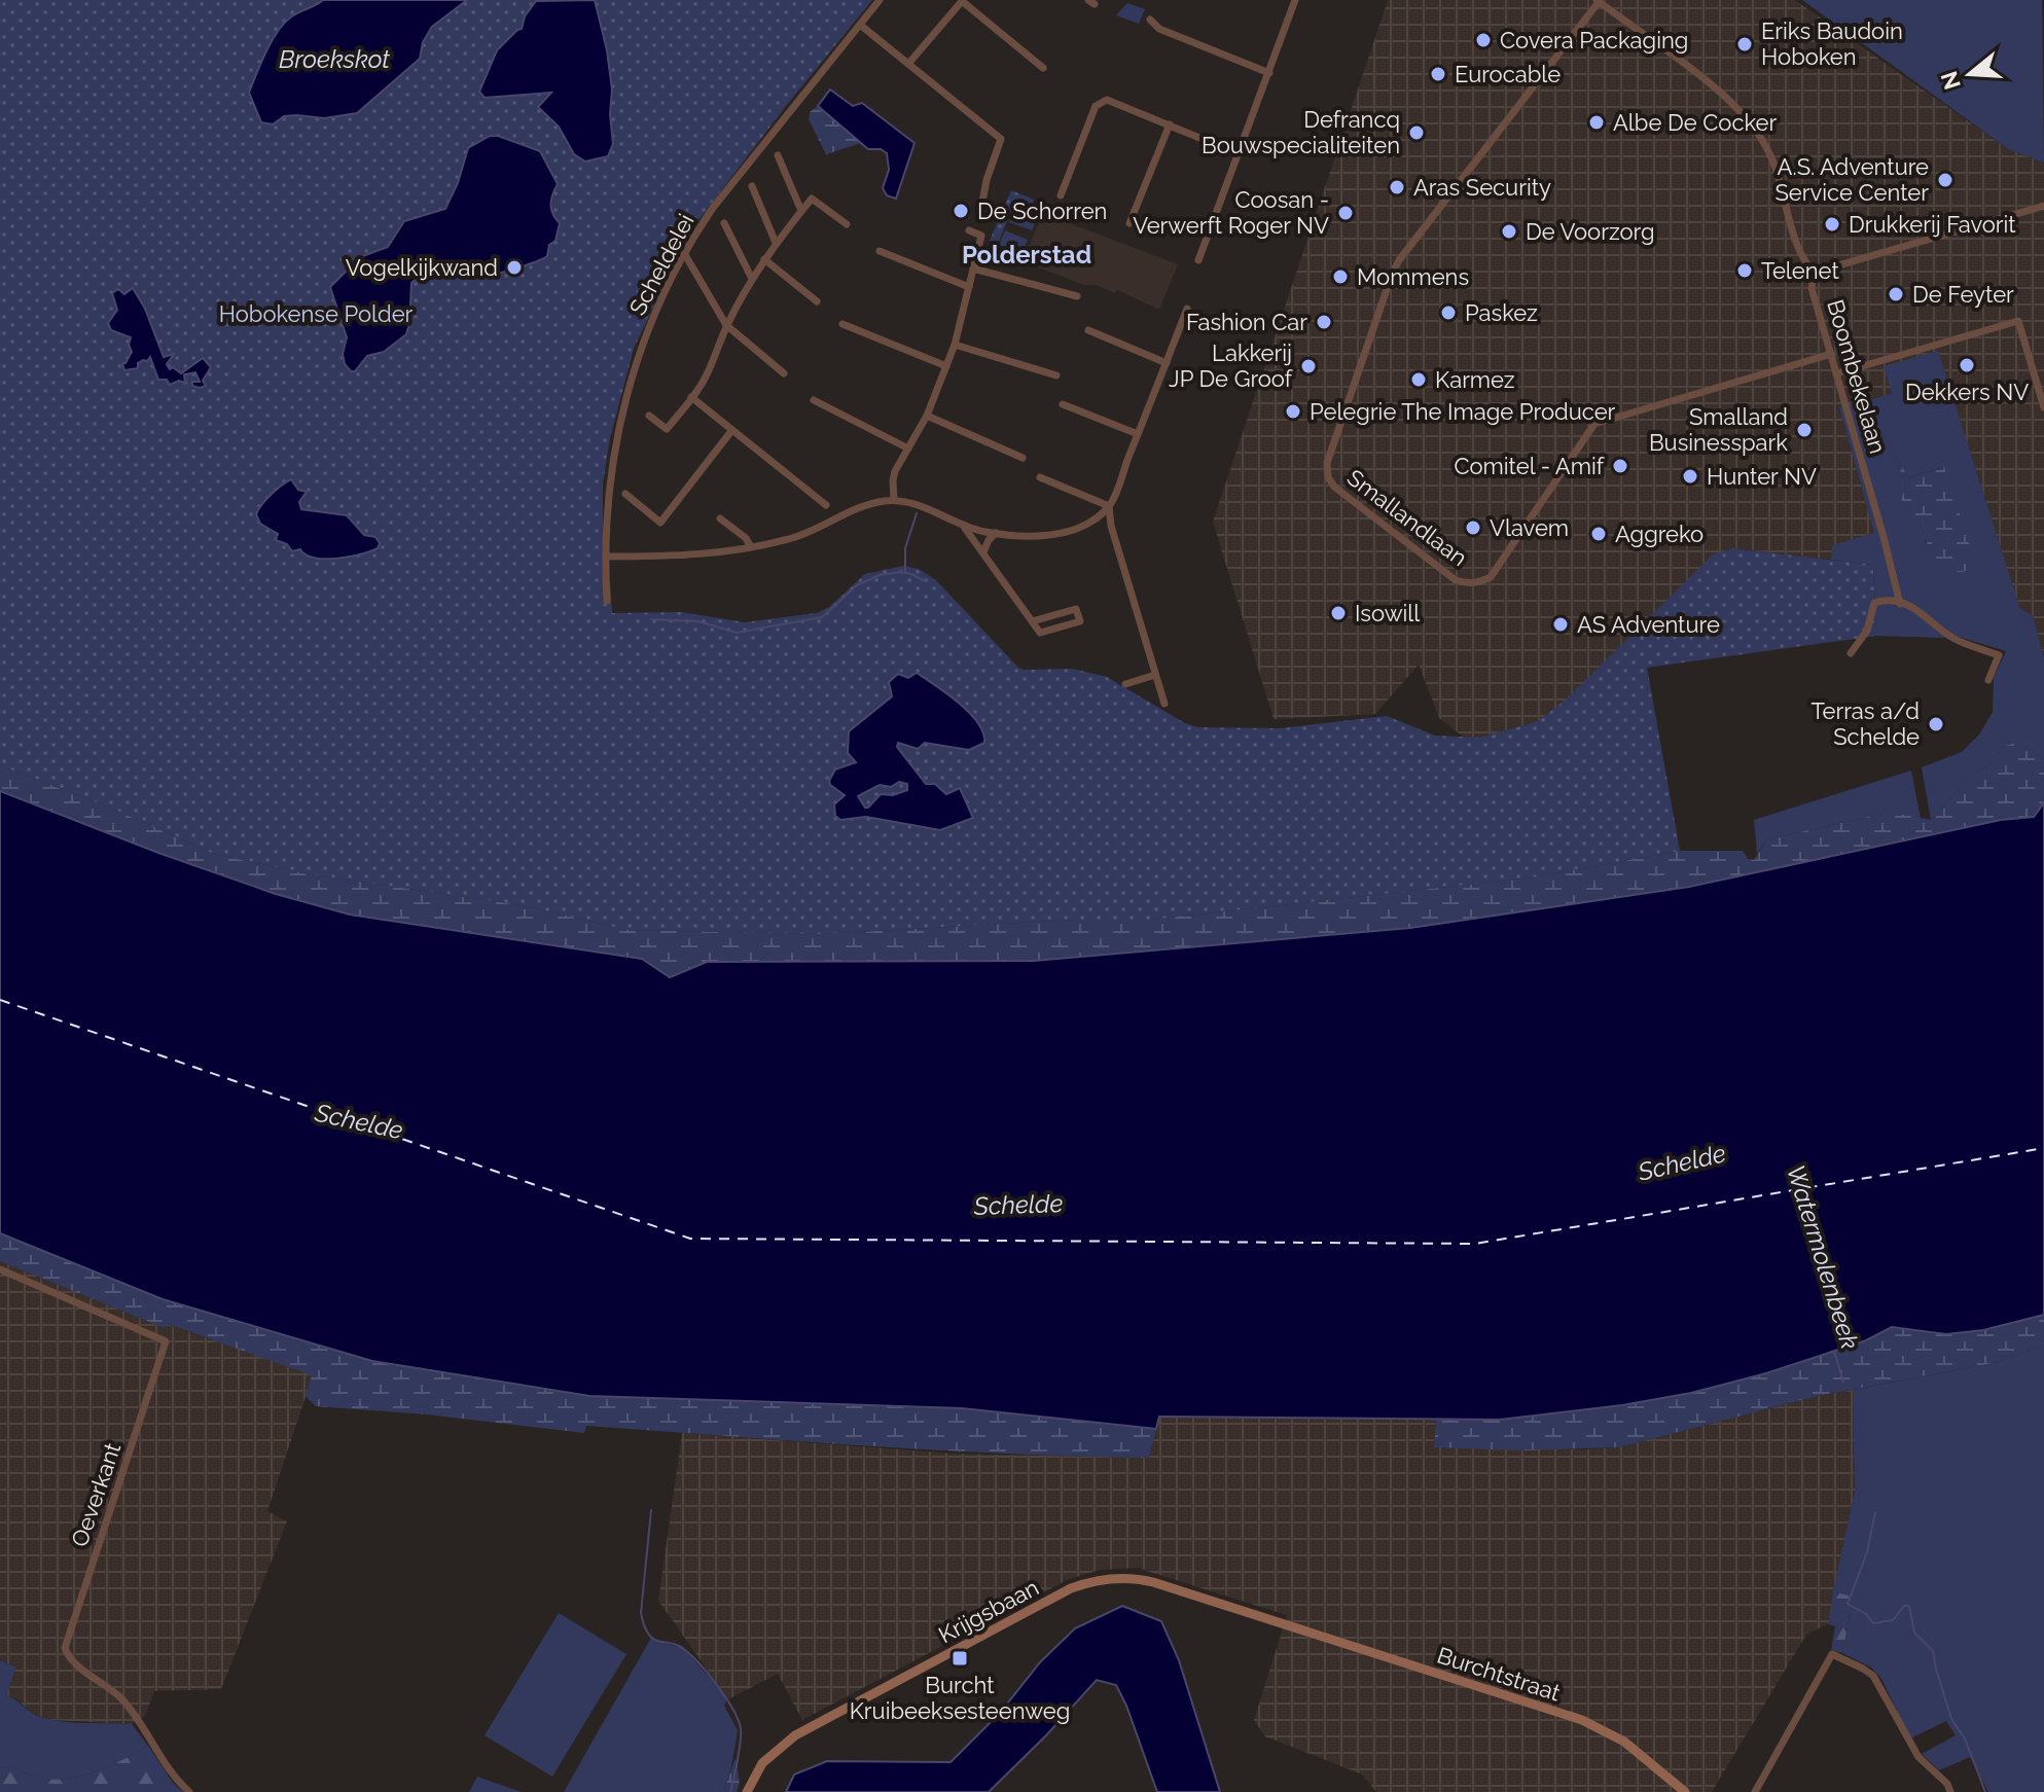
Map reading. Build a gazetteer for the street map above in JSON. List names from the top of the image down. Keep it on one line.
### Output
{"streets":{"main road":["Krijgsbaan","Burchtstraat"],"street":["Scheldelei","Boombekelaan","Smallandlaan","Oeverkant"]},"crossings":[["Boombekelaan","Smallandlaan"],["Krijgsbaan","Burchtstraat"]],"districts":["Polderstad"],"water":["Broekskot","Schelde","Watermolenbeek"],"parks":["Hobokense Polder"],"places":{"other":["Covera Packaging","Eriks Baudoin Hoboken","Eurocable","Albe De Cocker","Defrancq Bouwspecialiteiten","A.S. Adventure Service Center","Aras Security","De Schorren","Coosan - Verwerft Roger NV","Drukkerij Favorit","De Voorzorg","Vogelkijkwand","Telenet","Mommens","De Feyter","Paskez","Fashion Car","Dekkers NV","Lakkerij JP De Groof","Karmez","Pelegrie The Image Producer","Smalland Businesspark","Comitel - Amif","Hunter NV","Vlavem","Aggreko","Isowill","AS Adventure","Terras a/d Schelde"],"transit":["Burcht Kruibeeksesteenweg"]},"north":"left"}
